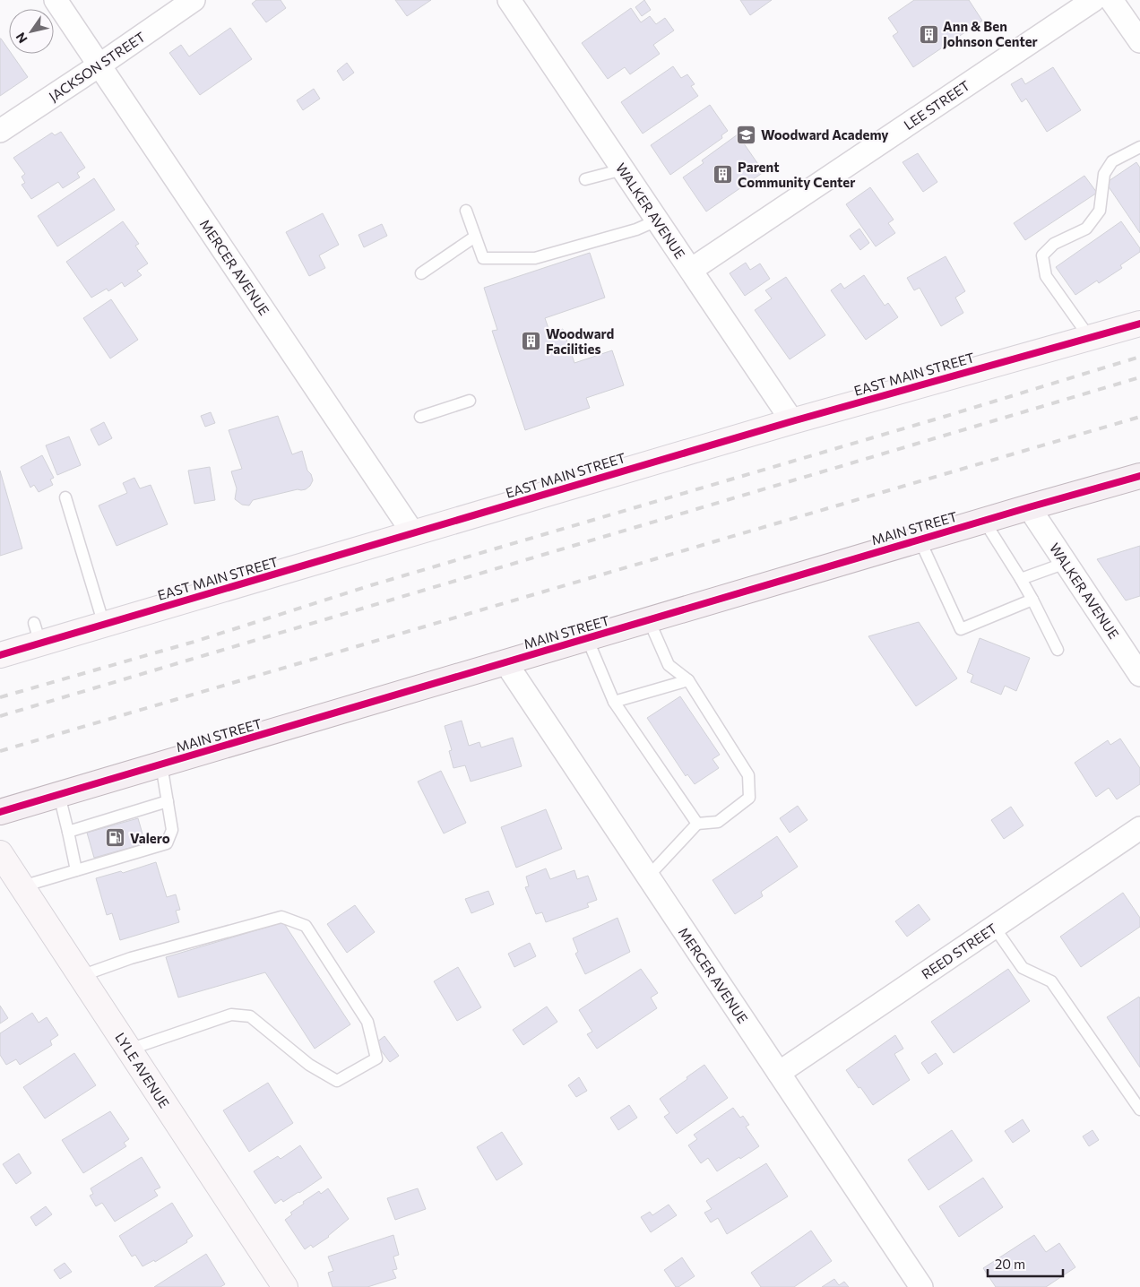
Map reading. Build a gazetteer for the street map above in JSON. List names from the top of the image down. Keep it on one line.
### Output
{"streets":{"main road":["MAIN STREET"],"street":["JACKSON STREET","LEE STREET","WALKER AVENUE","MERCER AVENUE","EAST MAIN STREET","REED STREET","LYLE AVENUE"]},"crossings":[["JACKSON STREET","MERCER AVENUE"],["LEE STREET","WALKER AVENUE"],["WALKER AVENUE","EAST MAIN STREET"],["WALKER AVENUE","MAIN STREET"],["MERCER AVENUE","EAST MAIN STREET"],["MERCER AVENUE","MAIN STREET"],["MERCER AVENUE","REED STREET"]],"places":{"building":["Ann & Ben Johnson Center","Parent Community Center","Woodward Facilities"],"school or university":["Woodward Academy"],"fuel station":["Valero"]},"scale_bar":"20 m","north":"bottom left"}
